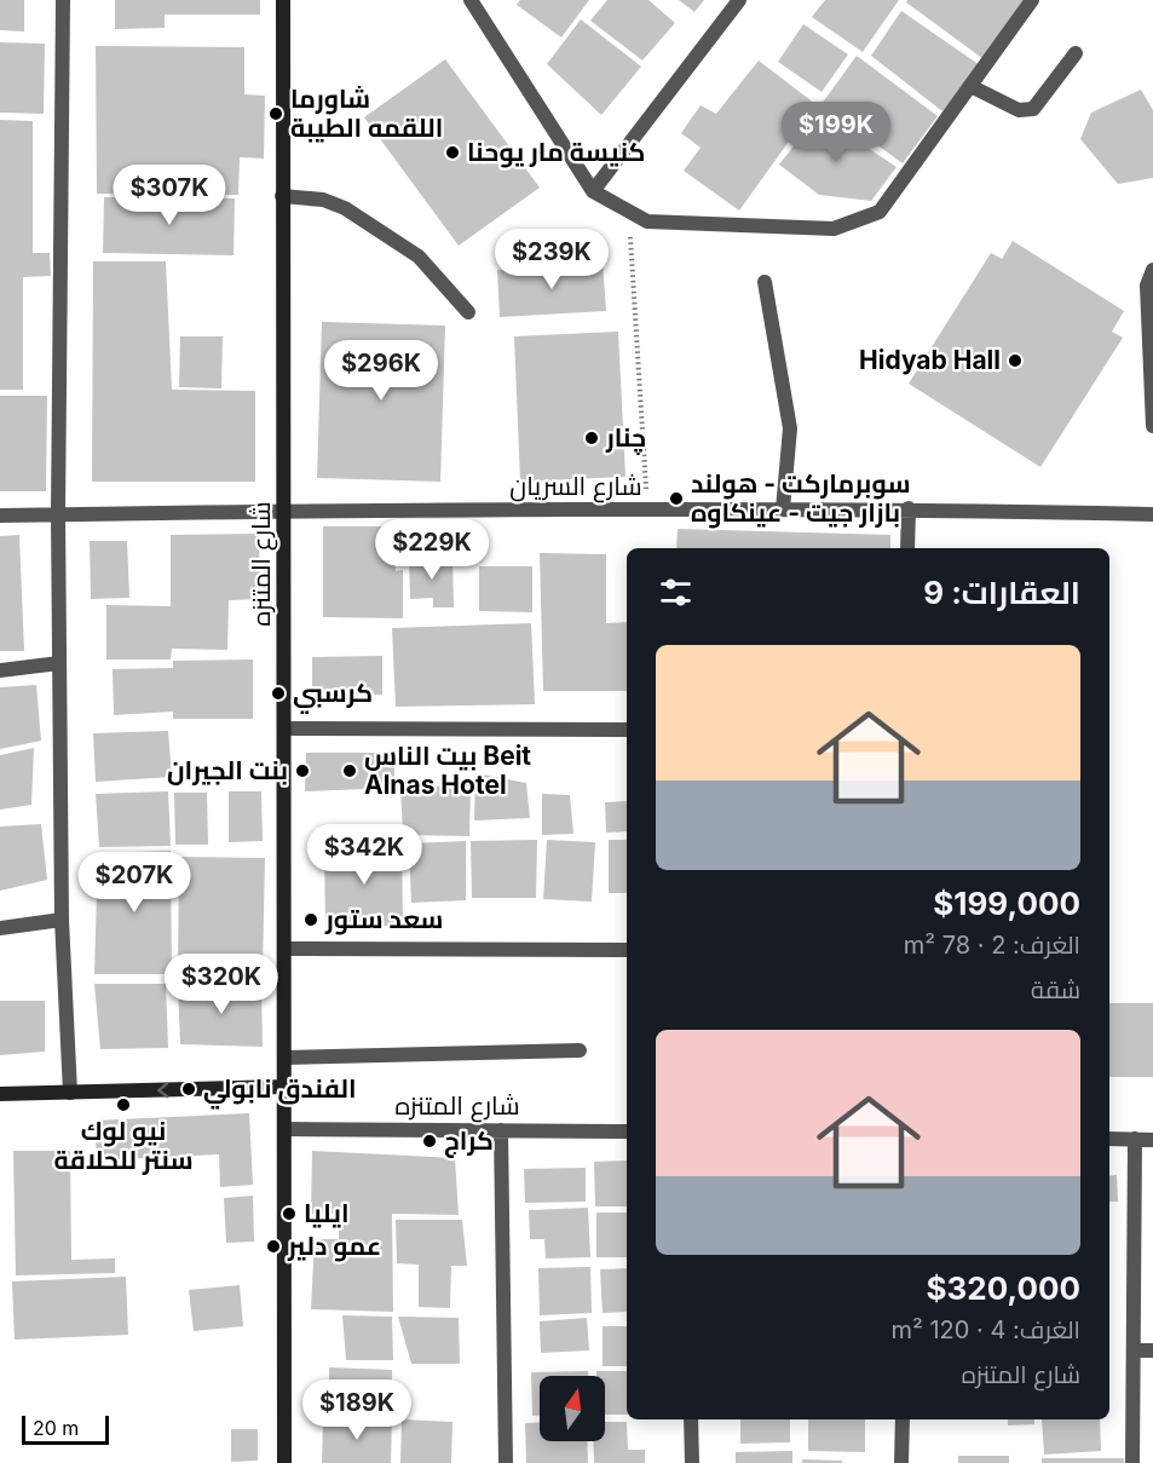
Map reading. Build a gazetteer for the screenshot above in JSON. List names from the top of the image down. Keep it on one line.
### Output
{"streets":{"street":["شارع السريان","شارع المتنزه"]},"crossings":[["شارع السريان","شارع المتنزه"]],"places":["شاورما اللقمه الطيبة","كنيسة مار يوحنا","Hidyab Hall","چنار","سوبرماركت - هولند بازار جيت - عينكاوه","كرسبي","بنت الجيران","بيت الناس Beit Alnas Hotel","سعد ستور","الفندق نابولي","نيو لوك سنتر للحلاقة","كراج","ايليا","عمو دلير"],"scale_bar":"20 m","north":"top","page":{"price":["$199K","$307K","$239K","$296K","$229K","$342K","$207K","$320K","$189K"],"heading":"العقارات: 9","list":[{"name":"$199,000","note":"الغرف: 2 · 78 m² · شقة"},{"name":"$320,000","note":"الغرف: 4 · 120 m² · شارع المتنزه"}],"scale":"20 m"}}
